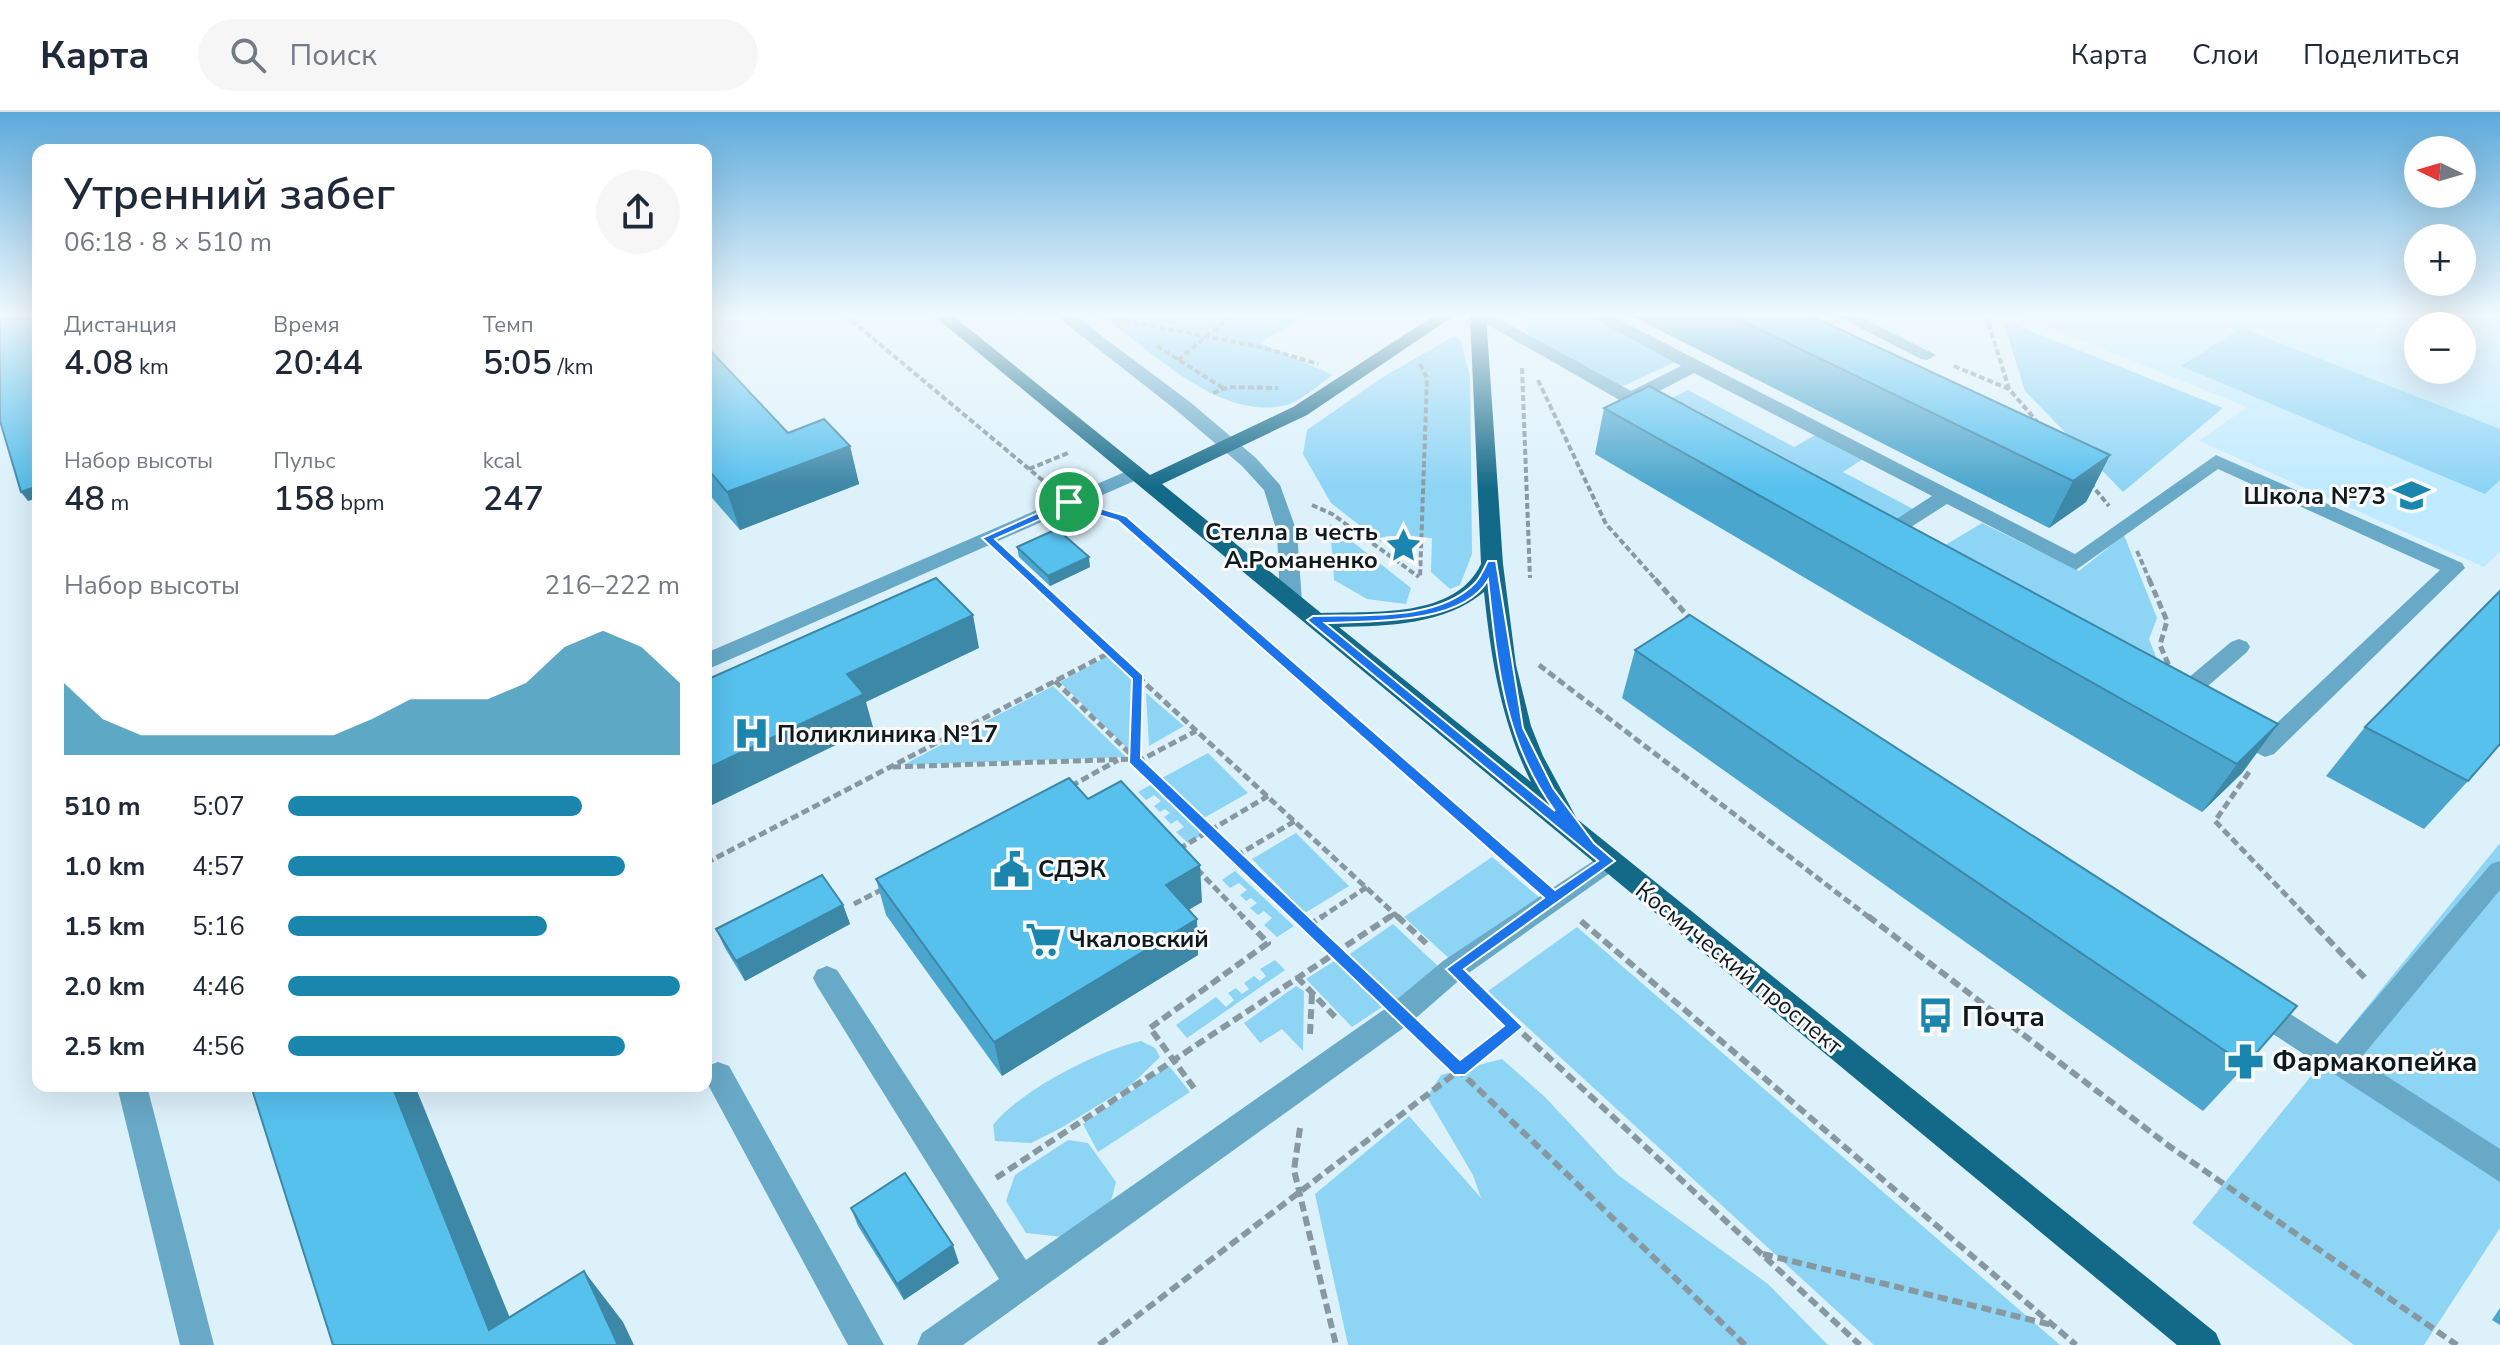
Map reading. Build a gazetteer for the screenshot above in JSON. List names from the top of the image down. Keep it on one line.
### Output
{"streets":{"main road":["Космический проспект"]},"places":{"school or university":["Школа №73"],"place":["Стелла в честь А.Романенко"],"hospital":["Поликлиника №17"],"public building":["СДЭК"],"supermarket":["Чкаловский"],"bus stop":["Почта"],"pharmacy":["Фармакопейка"]},"north":"left","page":{"header":"Карта","search":"Поиск","nav":["Карта","Слои","Поделиться"],"map_buttons":["+","−"],"heading":["Утренний забег","06:18 · 8 × 510 m"],"stats":[["Дистанция","4.08 km"],["Время","20:44"],["Темп","5:05 /km"],["Набор высоты","48 m"],["Пульс","158 bpm"],["kcal","247"]],"chart":["Набор высоты","216–222 m"],"list":[{"name":"510 m","note":"5:07"},{"name":"1.0 km","note":"4:57"},{"name":"1.5 km","note":"5:16"},{"name":"2.0 km","note":"4:46"},{"name":"2.5 km","note":"4:56"}]}}
